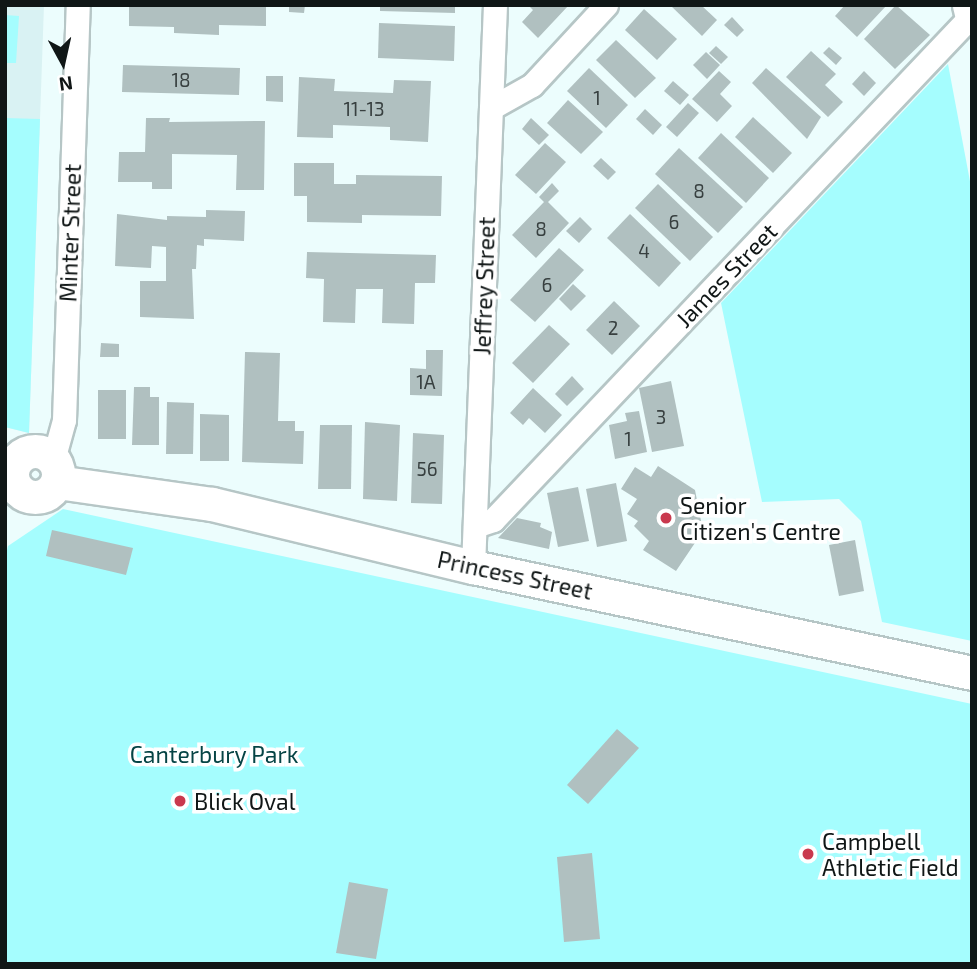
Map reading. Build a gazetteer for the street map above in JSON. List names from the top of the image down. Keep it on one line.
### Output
{"streets":{"street":["Minter Street","James Street","Jeffrey Street","Princess Street"]},"crossings":[["Minter Street","Princess Street"],["James Street","Jeffrey Street"],["Jeffrey Street","Princess Street"]],"parks":["Canterbury Park"],"places":["Senior Citizen's Centre","Blick Oval","Campbell Athletic Field"],"house_numbers":["18","1","11-13","8","6","8","4","6","2","1A","3","1","56"],"north":"bottom"}
